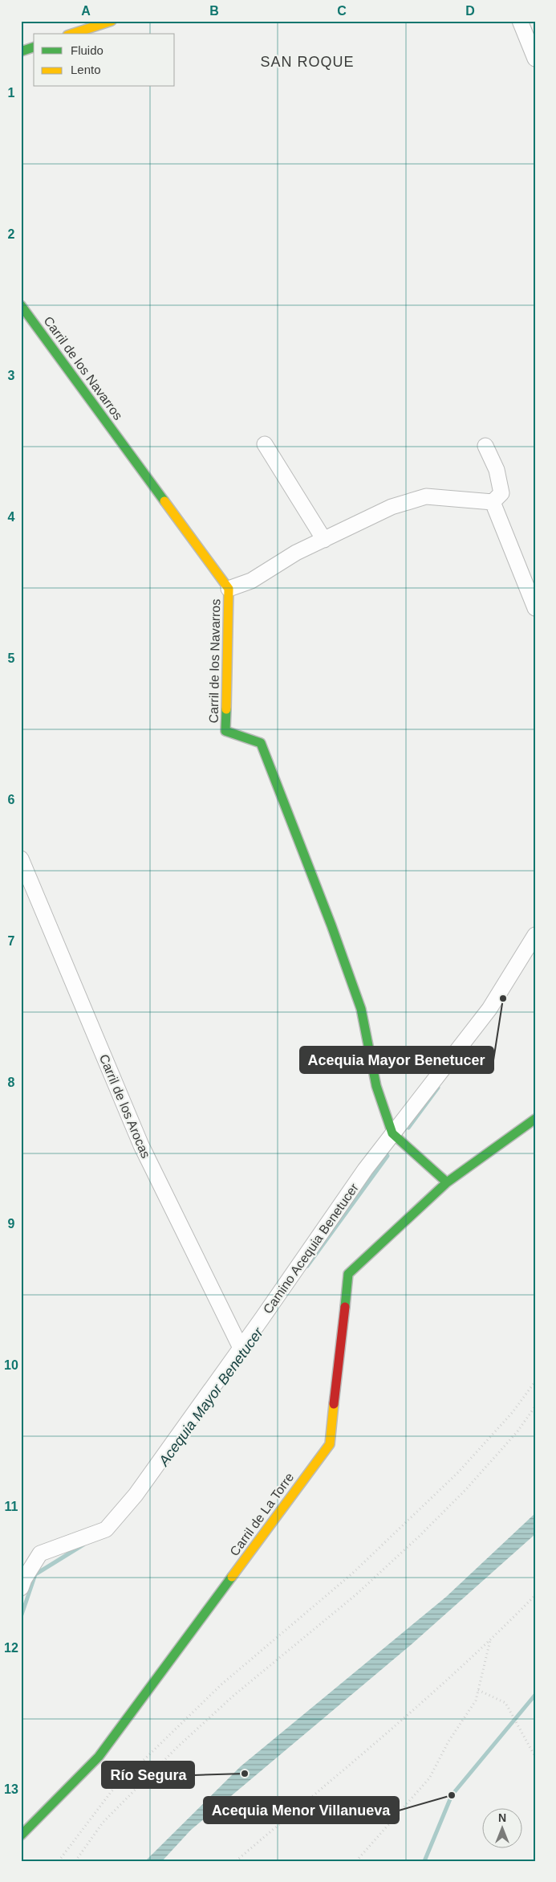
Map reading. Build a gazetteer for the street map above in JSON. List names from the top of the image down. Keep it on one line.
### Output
{"streets":{"street":["Carril de los Navarros","Carril de los Arocas","Camino Acequia Benetucer","Carril de La Torre"]},"crossings":[["Carril de los Navarros","Camino Acequia Benetucer"],["Carril de los Navarros","Carril de La Torre"],["Carril de los Arocas","Camino Acequia Benetucer"]],"districts":["SAN ROQUE"],"water":["Acequia Mayor Benetucer"],"places":["Acequia Mayor Benetucer","Río Segura","Acequia Menor Villanueva"],"legend":["Fluido","Lento"],"north":"top","grid":{"columns":["A","B","C","D"],"rows":["1","2","3","4","5","6","7","8","9","10","11","12","13"]}}
